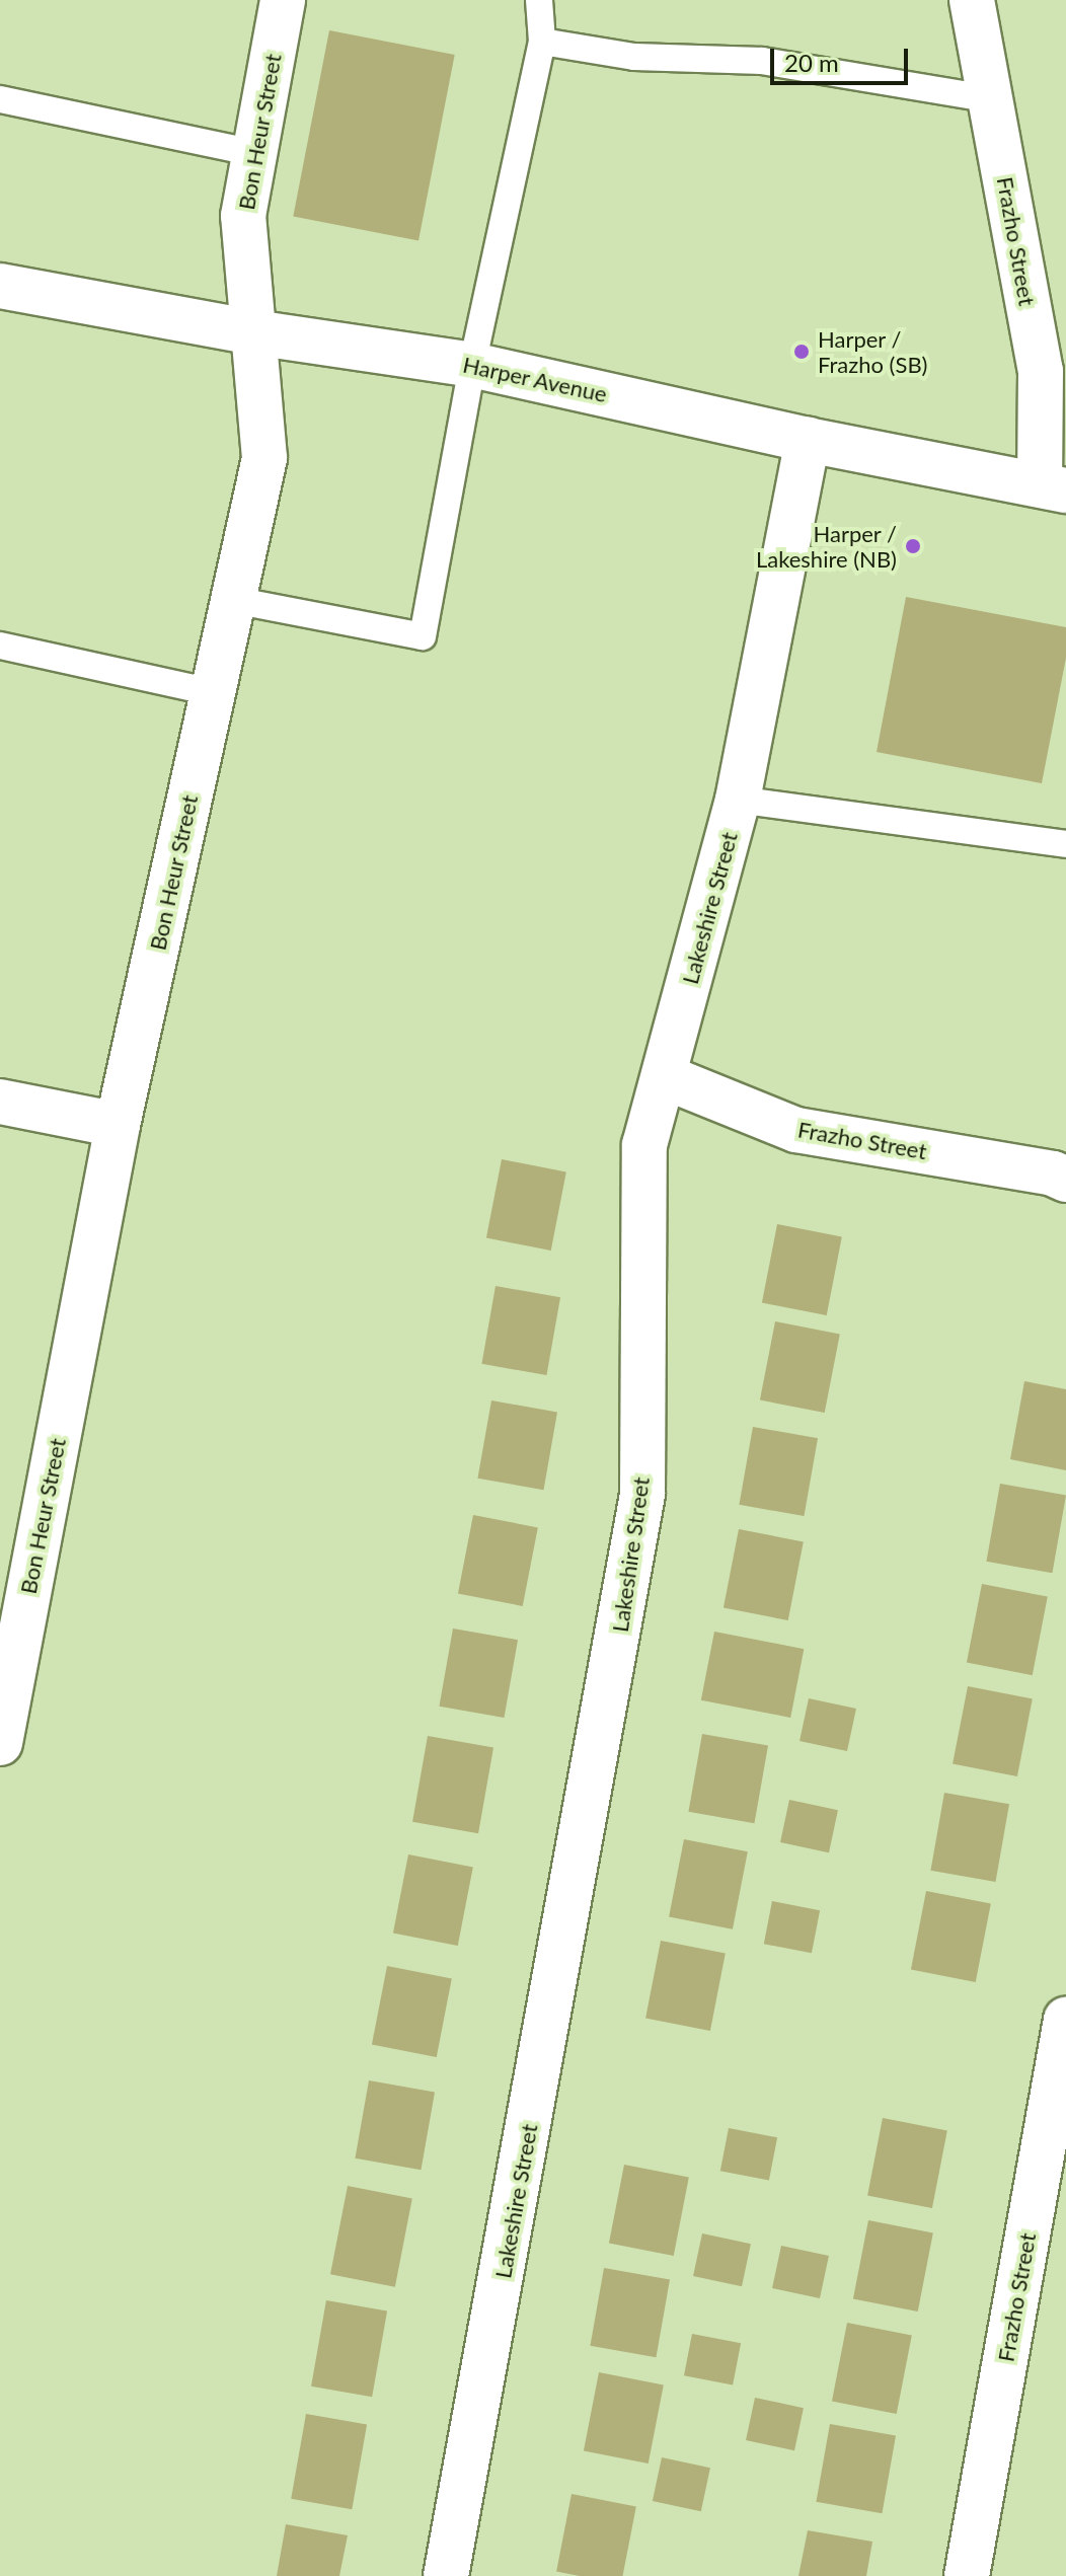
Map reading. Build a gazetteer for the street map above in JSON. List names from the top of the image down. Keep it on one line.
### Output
{"streets":{"street":["Bon Heur Street","Frazho Street","Harper Avenue","Lakeshire Street"]},"crossings":[["Bon Heur Street","Harper Avenue"],["Frazho Street","Harper Avenue"],["Frazho Street","Lakeshire Street"],["Harper Avenue","Lakeshire Street"]],"places":["Harper / Frazho (SB)","Harper / Lakeshire (NB)"],"scale_bar":"20 m"}
